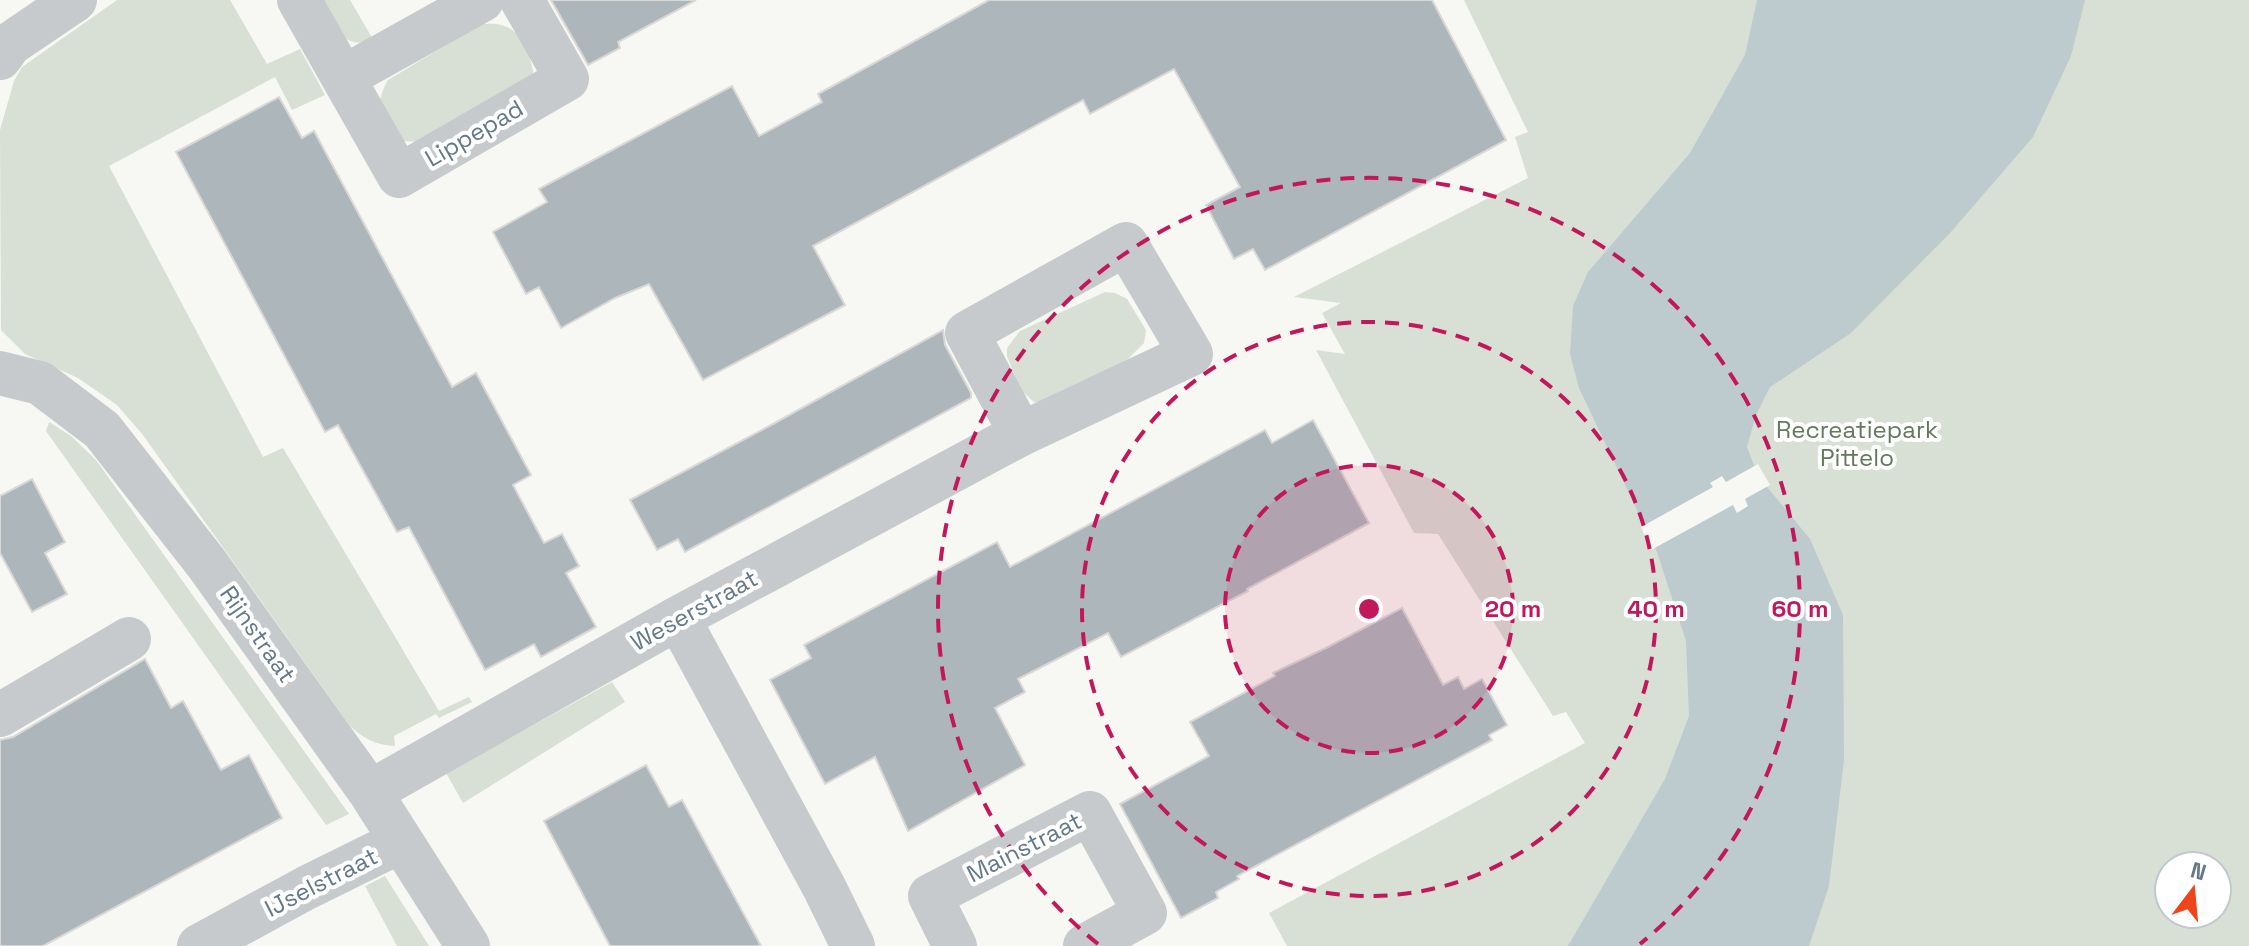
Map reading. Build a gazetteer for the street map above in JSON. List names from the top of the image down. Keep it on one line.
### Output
{"streets":{"street":["Lippepad","Weserstraat","Rijnstraat","Mainstraat","IJselstraat"]},"crossings":[["Weserstraat","Rijnstraat"],["Rijnstraat","IJselstraat"]],"parks":["Recreatiepark Pittelo"],"north":"top","rings":["20 m","40 m","60 m"]}
